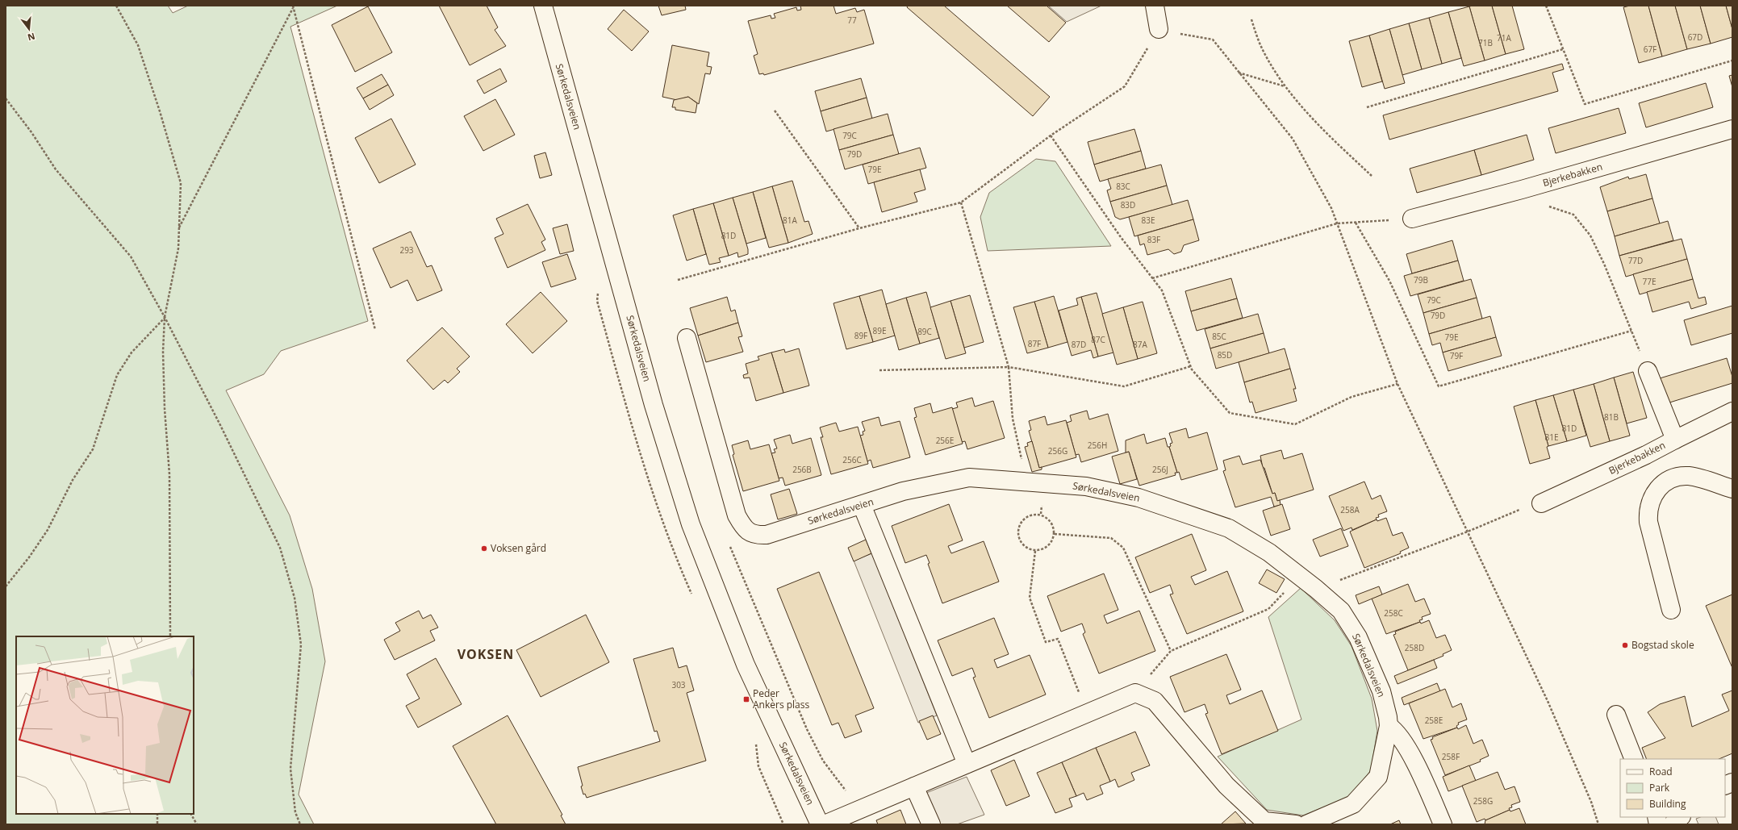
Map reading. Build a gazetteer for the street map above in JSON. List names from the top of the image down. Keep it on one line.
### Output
{"streets":{"street":["Sørkedalsveien","Bjerkebakken"]},"districts":["VOKSEN"],"places":{"other":["Voksen gård","Bogstad skole"],"transit":["Peder Ankers plass"]},"house_numbers":["77","67D","71A","71B","67F","79C","79D","79E","83C","83D","81A","83E","81D","83F","293","77D","79B","77E","79C","79D","89E","89C","89F","85C","79E","87C","87F","87D","87A","85D","79F","81B","81D","81E","256E","256H","256G","256C","256B","256J","258A","258C","258D","303","258E","258F","258G"],"legend":["Road","Park","Building"],"north":"bottom"}
